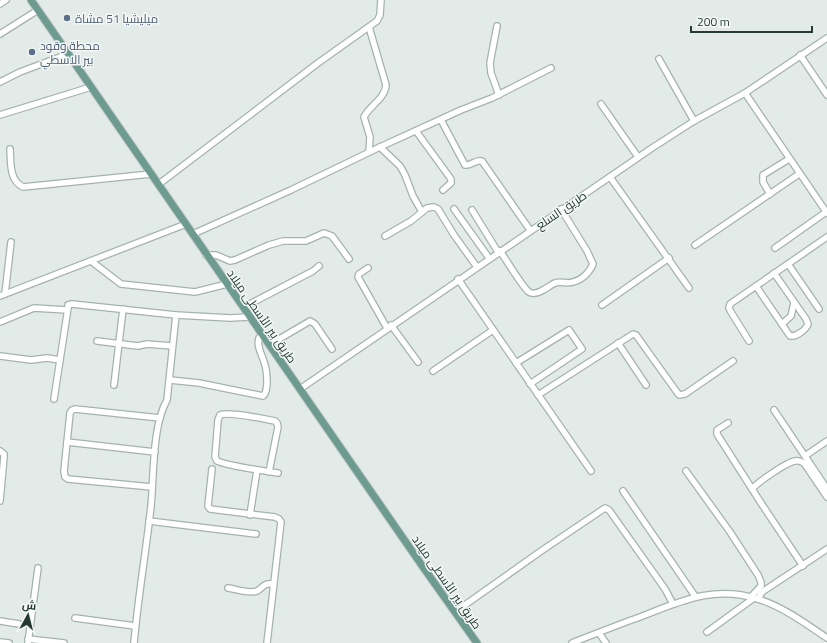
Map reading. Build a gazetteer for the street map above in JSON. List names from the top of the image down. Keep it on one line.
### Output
{"streets":{"main road":["طريق بير الأسطى ميلاد"],"street":["طريق السلع"]},"crossings":[["طريق السلع","طريق بير الأسطى ميلاد"]],"places":["ميليشيا 51 مشاة","محطة وقود بير الاسطي"],"scale_bar":"200 m","north":"top"}
